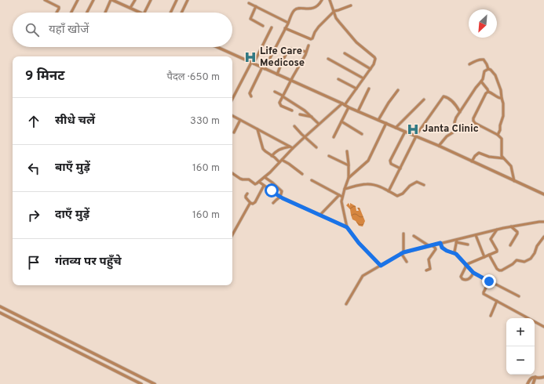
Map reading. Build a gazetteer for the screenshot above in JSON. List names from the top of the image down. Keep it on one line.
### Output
{"places":{"hospital":["Life Care Medicose","Janta Clinic"]},"north":"bottom left","page":{"search":"यहाँ खोजें","heading":["9 मिनट","पैदल · 650 m"],"list":[["सीधे चलें","330 m"],["बाएँ मुड़ें","160 m"],["दाएँ मुड़ें","160 m"],"गंतव्य पर पहुँचे"],"map_buttons":["+","−"]}}
